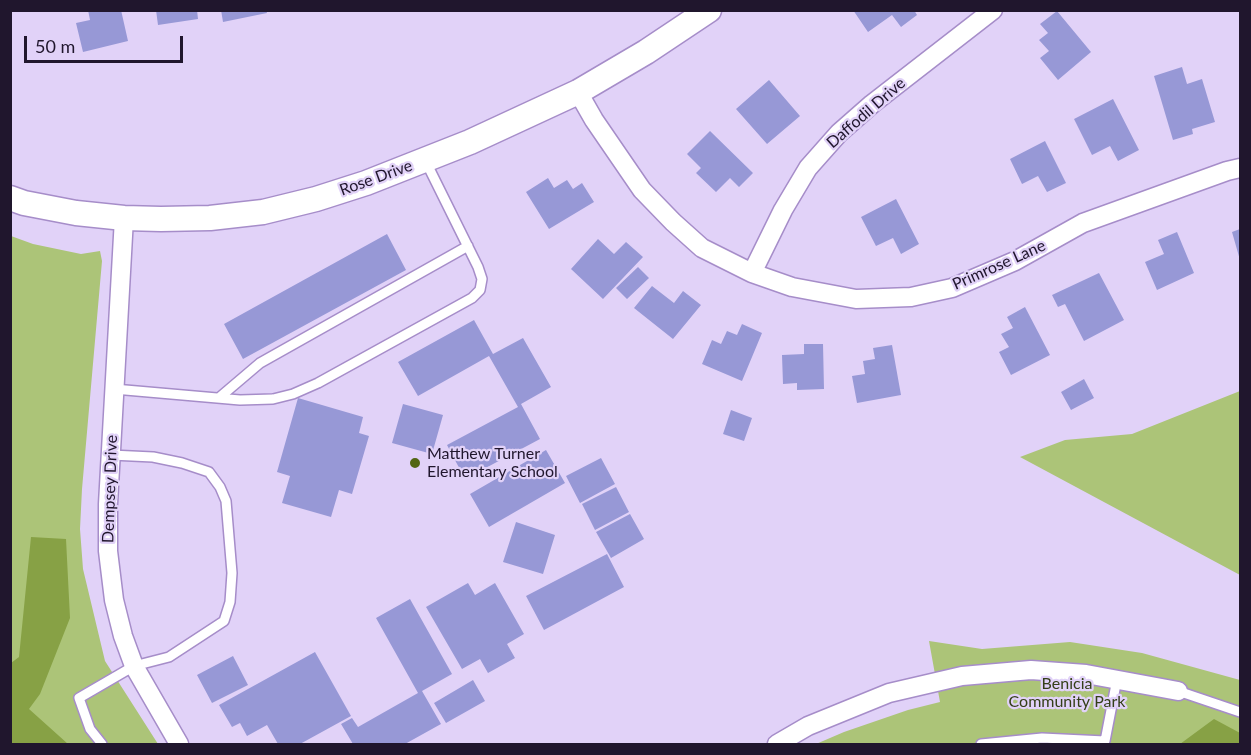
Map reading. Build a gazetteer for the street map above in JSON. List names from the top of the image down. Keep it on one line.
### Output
{"streets":{"main road":["Rose Drive"],"street":["Daffodil Drive","Primrose Lane","Dempsey Drive"]},"crossings":[["Daffodil Drive","Primrose Lane"],["Rose Drive","Primrose Lane"],["Rose Drive","Dempsey Drive"]],"parks":["Benicia Community Park"],"places":["Matthew Turner Elementary School"],"scale_bar":"50 m"}
